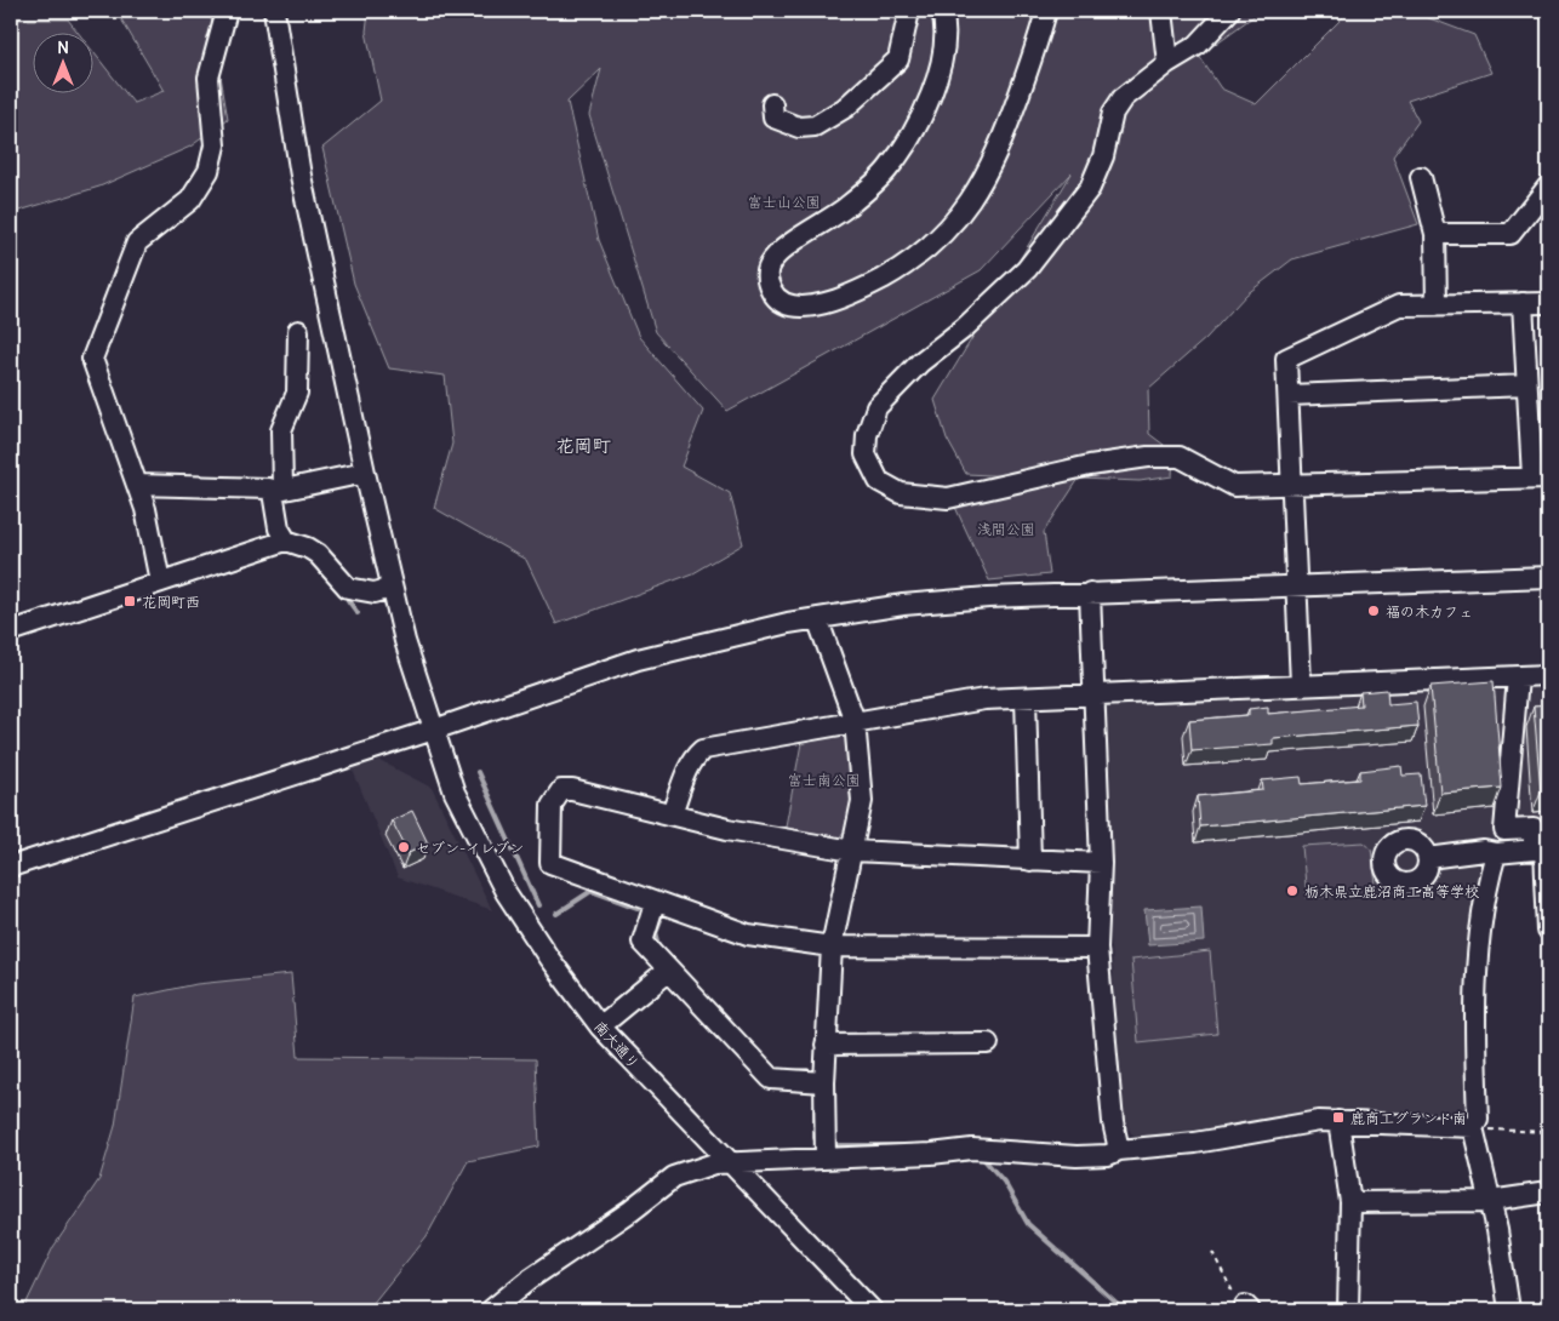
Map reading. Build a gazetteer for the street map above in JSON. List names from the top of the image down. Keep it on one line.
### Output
{"streets":{"street":["南大通り"]},"districts":["花岡町"],"parks":["富士山公園","浅間公園","富士南公園"],"places":{"transit":["花岡町西","鹿商工グランド南"],"other":["福の木カフェ","セブン-イレブン","栃木県立鹿沼商工高等学校"]},"north":"top"}
